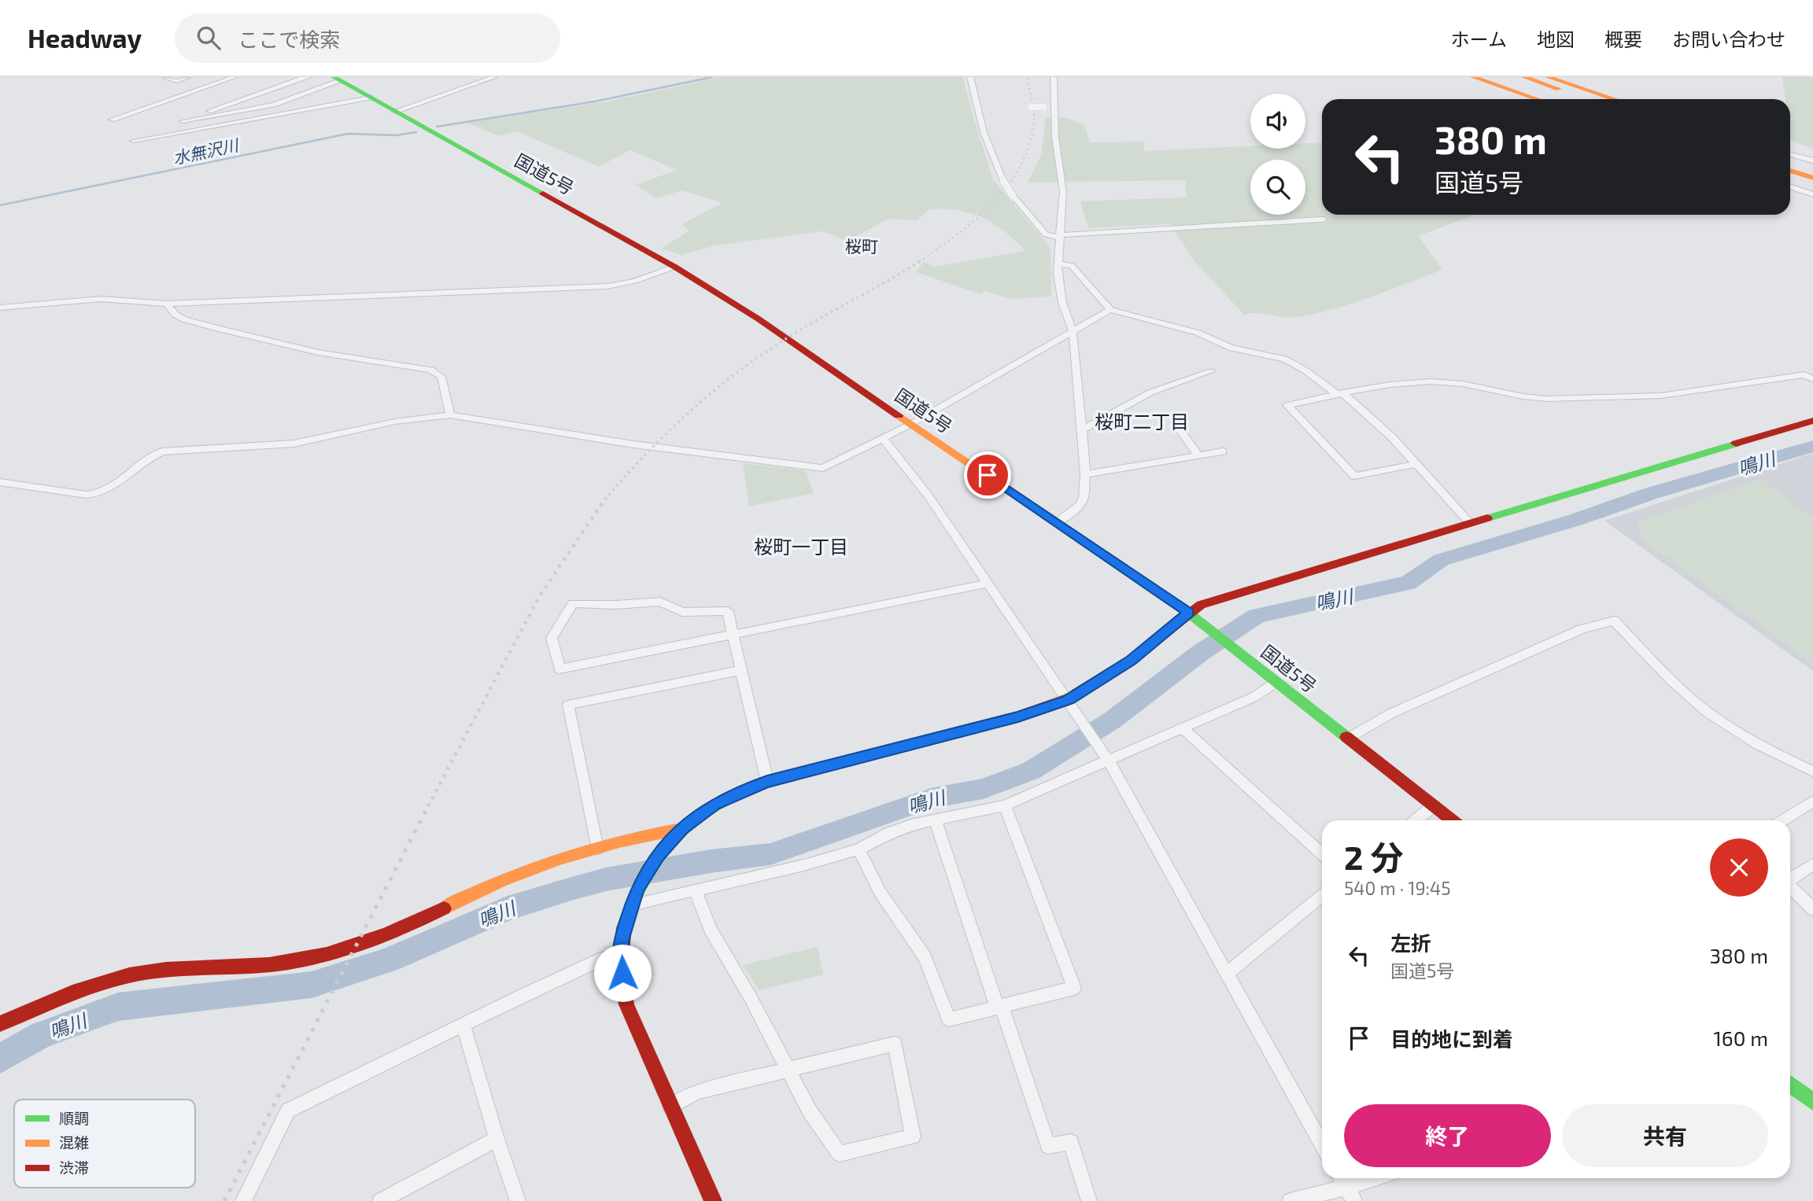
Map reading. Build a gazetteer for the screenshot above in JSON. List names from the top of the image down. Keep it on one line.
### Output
{"streets":{"main road":["国道5号"]},"districts":["桜町","桜町二丁目","桜町一丁目"],"water":["水無沢川","鳴川"],"legend":["順調","混雑","渋滞"],"page":{"header":"Headway","search":"ここで検索","nav":["ホーム","地図","概要","お問い合わせ"],"turn":["380 m","国道5号"],"heading":["2 分","540 m · 19:45"],"list":[{"name":"左折","note":"国道5号","value":"380 m"},{"name":"目的地に到着","value":"160 m"}],"buttons":["終了","共有"]}}
